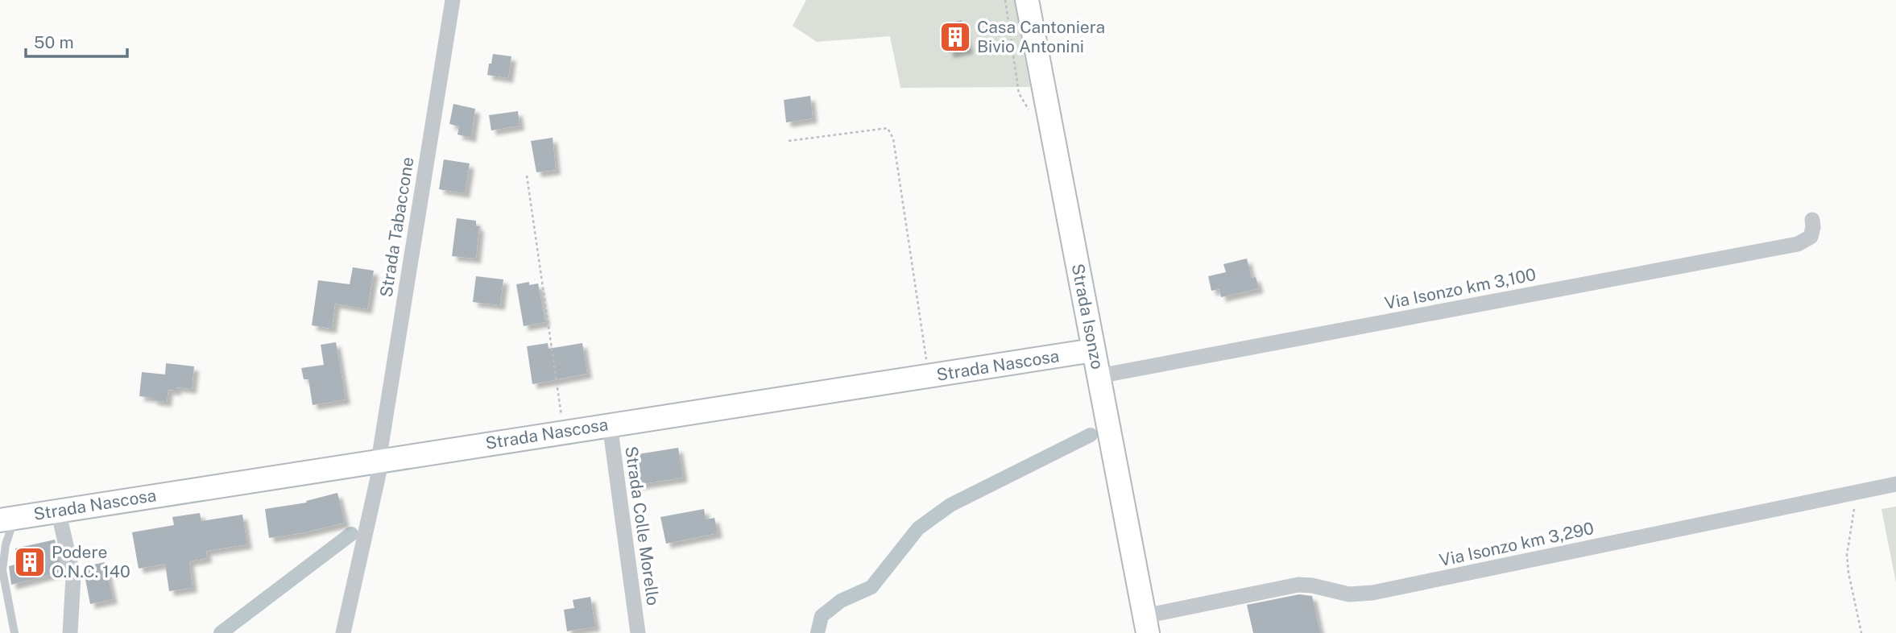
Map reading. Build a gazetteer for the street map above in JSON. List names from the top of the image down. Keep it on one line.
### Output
{"streets":{"street":["Strada Tabaccone","Via Isonzo km 3,100","Strada Isonzo","Strada Nascosa","Strada Colle Morello","Via Isonzo km 3,290"]},"crossings":[["Strada Tabaccone","Strada Nascosa"],["Via Isonzo km 3,100","Strada Isonzo"],["Strada Isonzo","Strada Nascosa"],["Strada Isonzo","Via Isonzo km 3,290"],["Strada Nascosa","Strada Colle Morello"]],"places":{"building":["Casa Cantoniera Bivio Antonini","Podere O.N.C. 140"]},"scale_bar":"50 m"}
